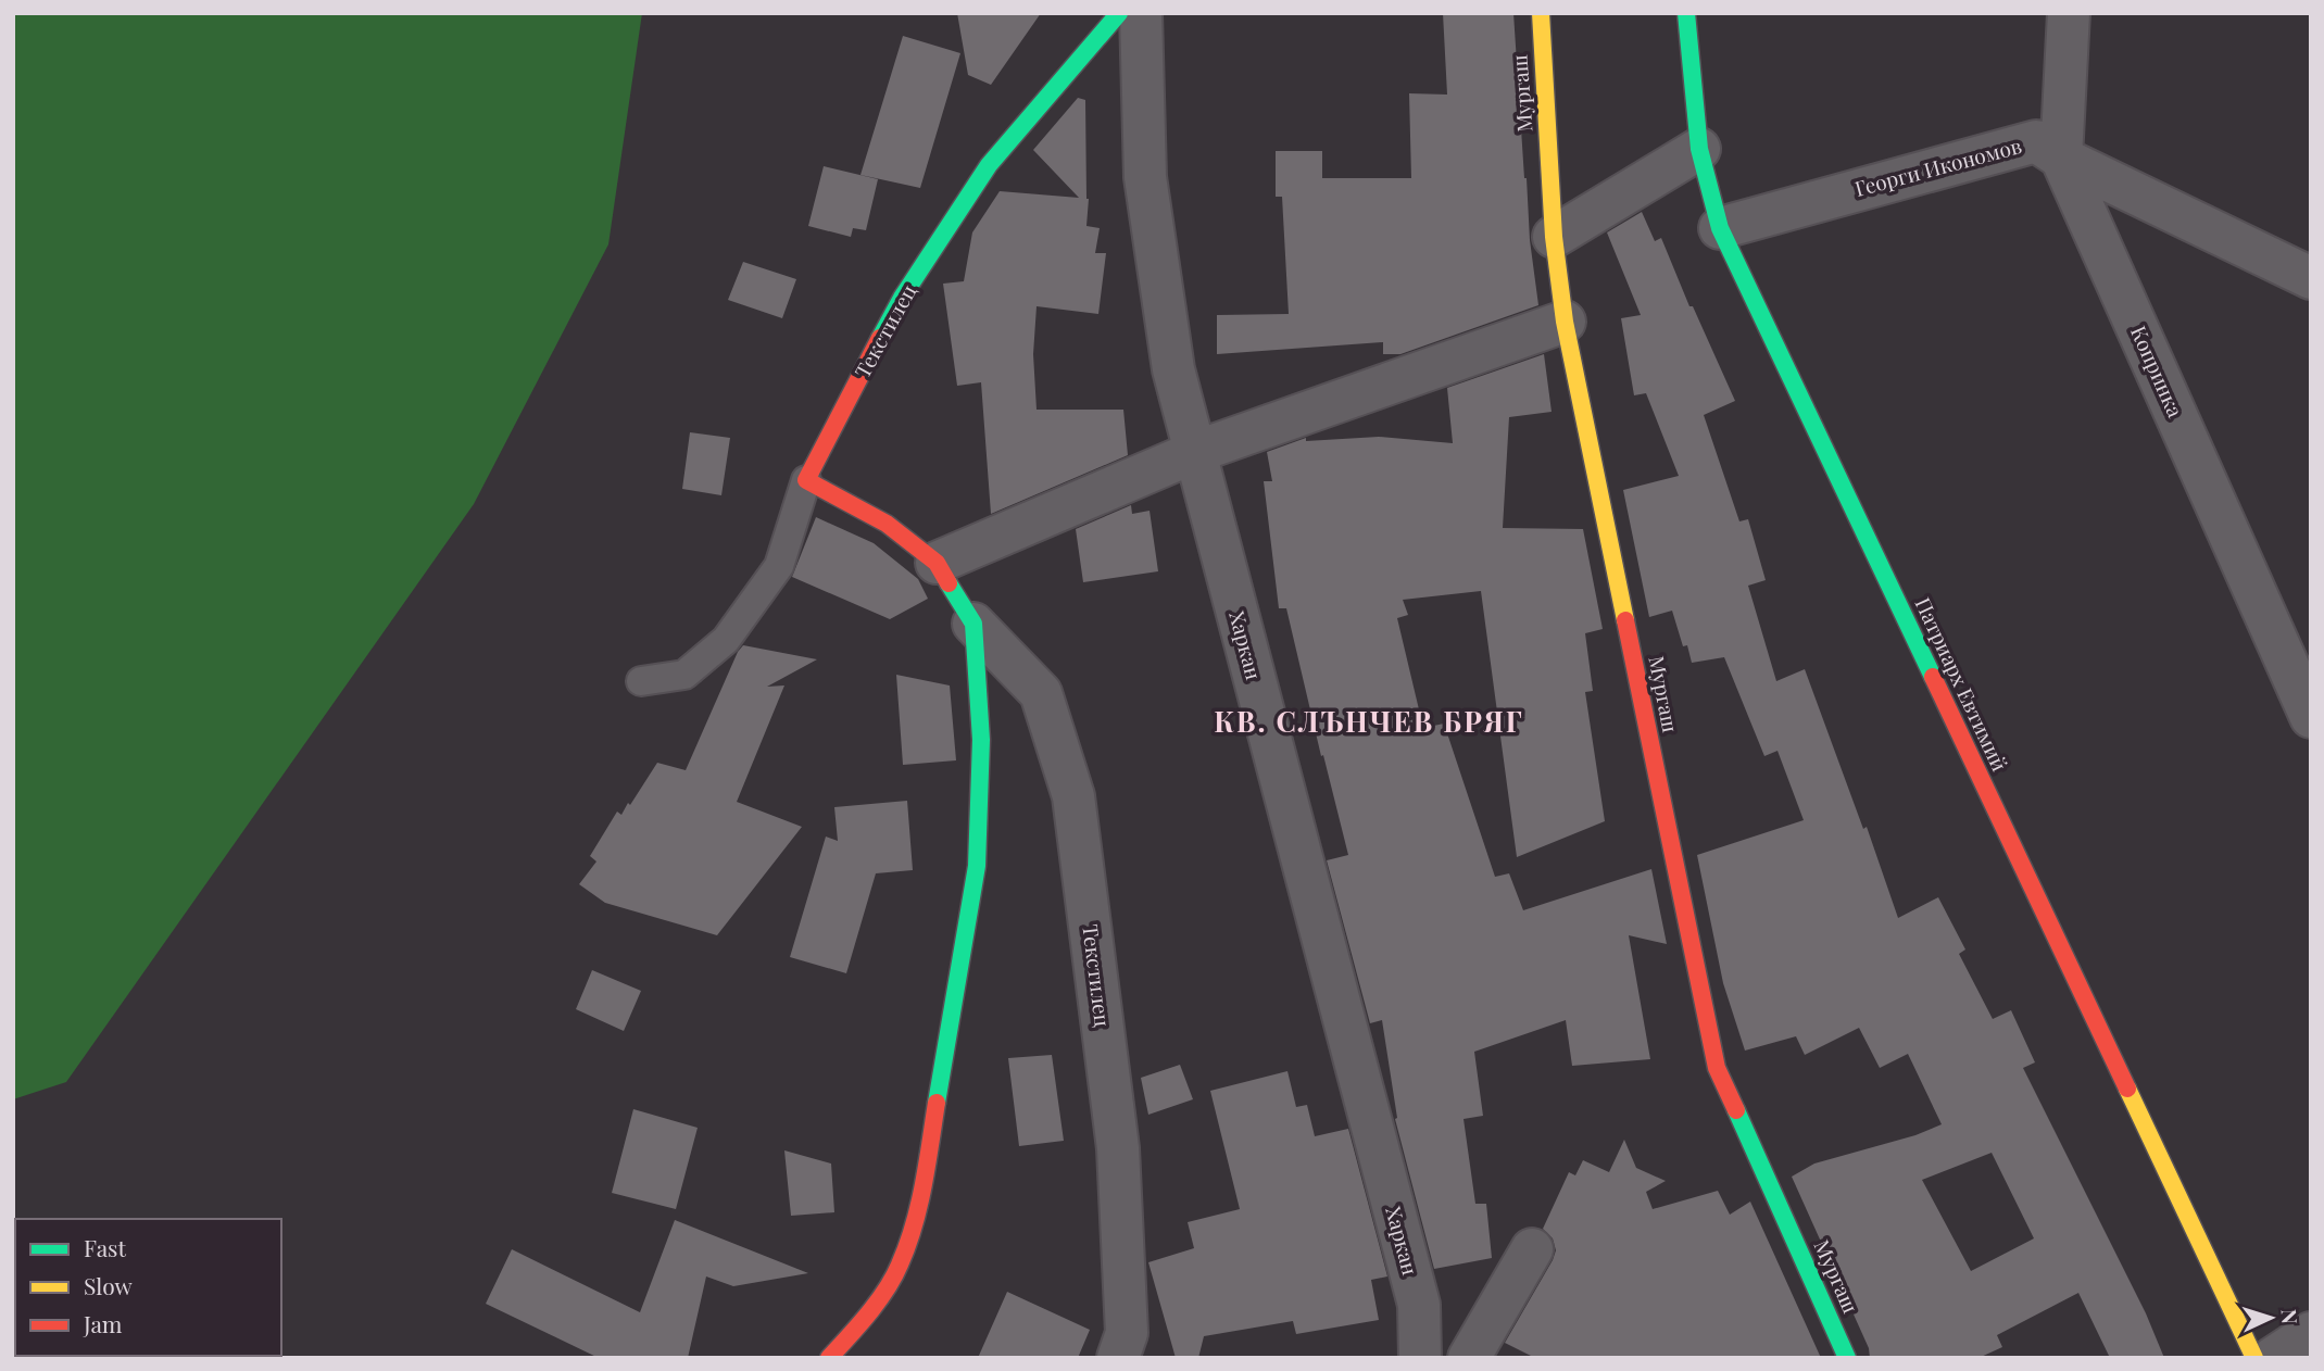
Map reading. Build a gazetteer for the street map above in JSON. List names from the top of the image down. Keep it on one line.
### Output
{"streets":{"street":["Мургаш","Георги Икономов","Текстилец","Копринка","Харкан","Патриарх Евтимий"]},"crossings":[["Георги Икономов","Копринка"],["Георги Икономов","Патриарх Евтимий"]],"districts":["КВ. СЛЪНЧЕВ БРЯГ"],"legend":["Fast","Slow","Jam"],"north":"right"}
